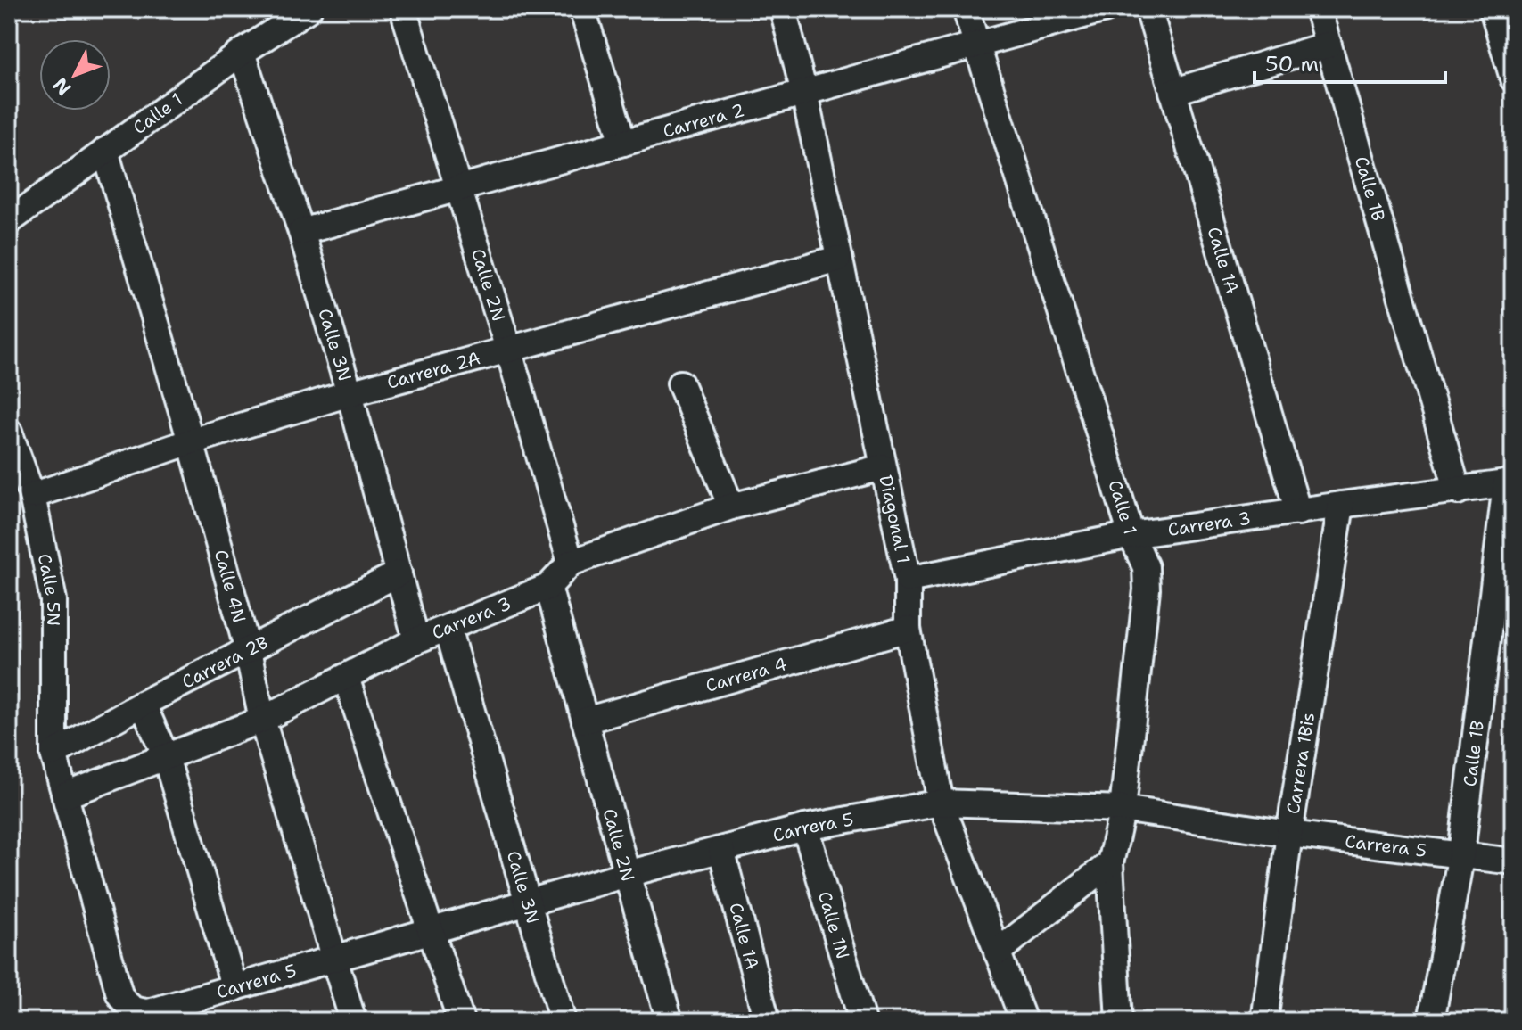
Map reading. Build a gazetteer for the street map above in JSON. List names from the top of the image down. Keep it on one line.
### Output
{"streets":{"street":["Calle 1","Carrera 2","Calle 1B","Calle 1A","Calle 2N","Calle 3N","Carrera 2A","Diagonal 1","Carrera 3","Calle 4N","Calle 5N","Carrera 2B","Carrera 4","Carrera 1Bis","Carrera 5","Calle 1N"]},"crossings":[["Calle 1","Carrera 2"],["Calle 1","Calle 3N"],["Calle 1","Carrera 3"],["Calle 1","Calle 4N"],["Calle 1","Carrera 5"],["Carrera 2","Calle 2N"],["Carrera 2","Calle 3N"],["Carrera 2","Diagonal 1"],["Calle 1B","Carrera 3"],["Calle 1B","Carrera 5"],["Calle 1A","Carrera 3"],["Calle 1A","Carrera 5"],["Calle 2N","Carrera 2A"],["Calle 2N","Carrera 3"],["Calle 2N","Carrera 4"],["Calle 2N","Carrera 5"],["Calle 3N","Carrera 2A"],["Calle 3N","Carrera 3"],["Calle 3N","Carrera 2B"],["Calle 3N","Carrera 5"],["Carrera 2A","Diagonal 1"],["Carrera 2A","Calle 4N"],["Carrera 2A","Calle 5N"],["Diagonal 1","Carrera 3"],["Diagonal 1","Carrera 4"],["Diagonal 1","Carrera 5"],["Carrera 3","Calle 4N"],["Carrera 3","Calle 5N"],["Carrera 3","Carrera 1Bis"],["Calle 4N","Carrera 2B"],["Calle 4N","Carrera 5"],["Calle 5N","Carrera 2B"],["Calle 5N","Carrera 5"],["Carrera 1Bis","Carrera 5"],["Carrera 5","Calle 1N"]],"scale_bar":"50 m","north":"bottom left"}
